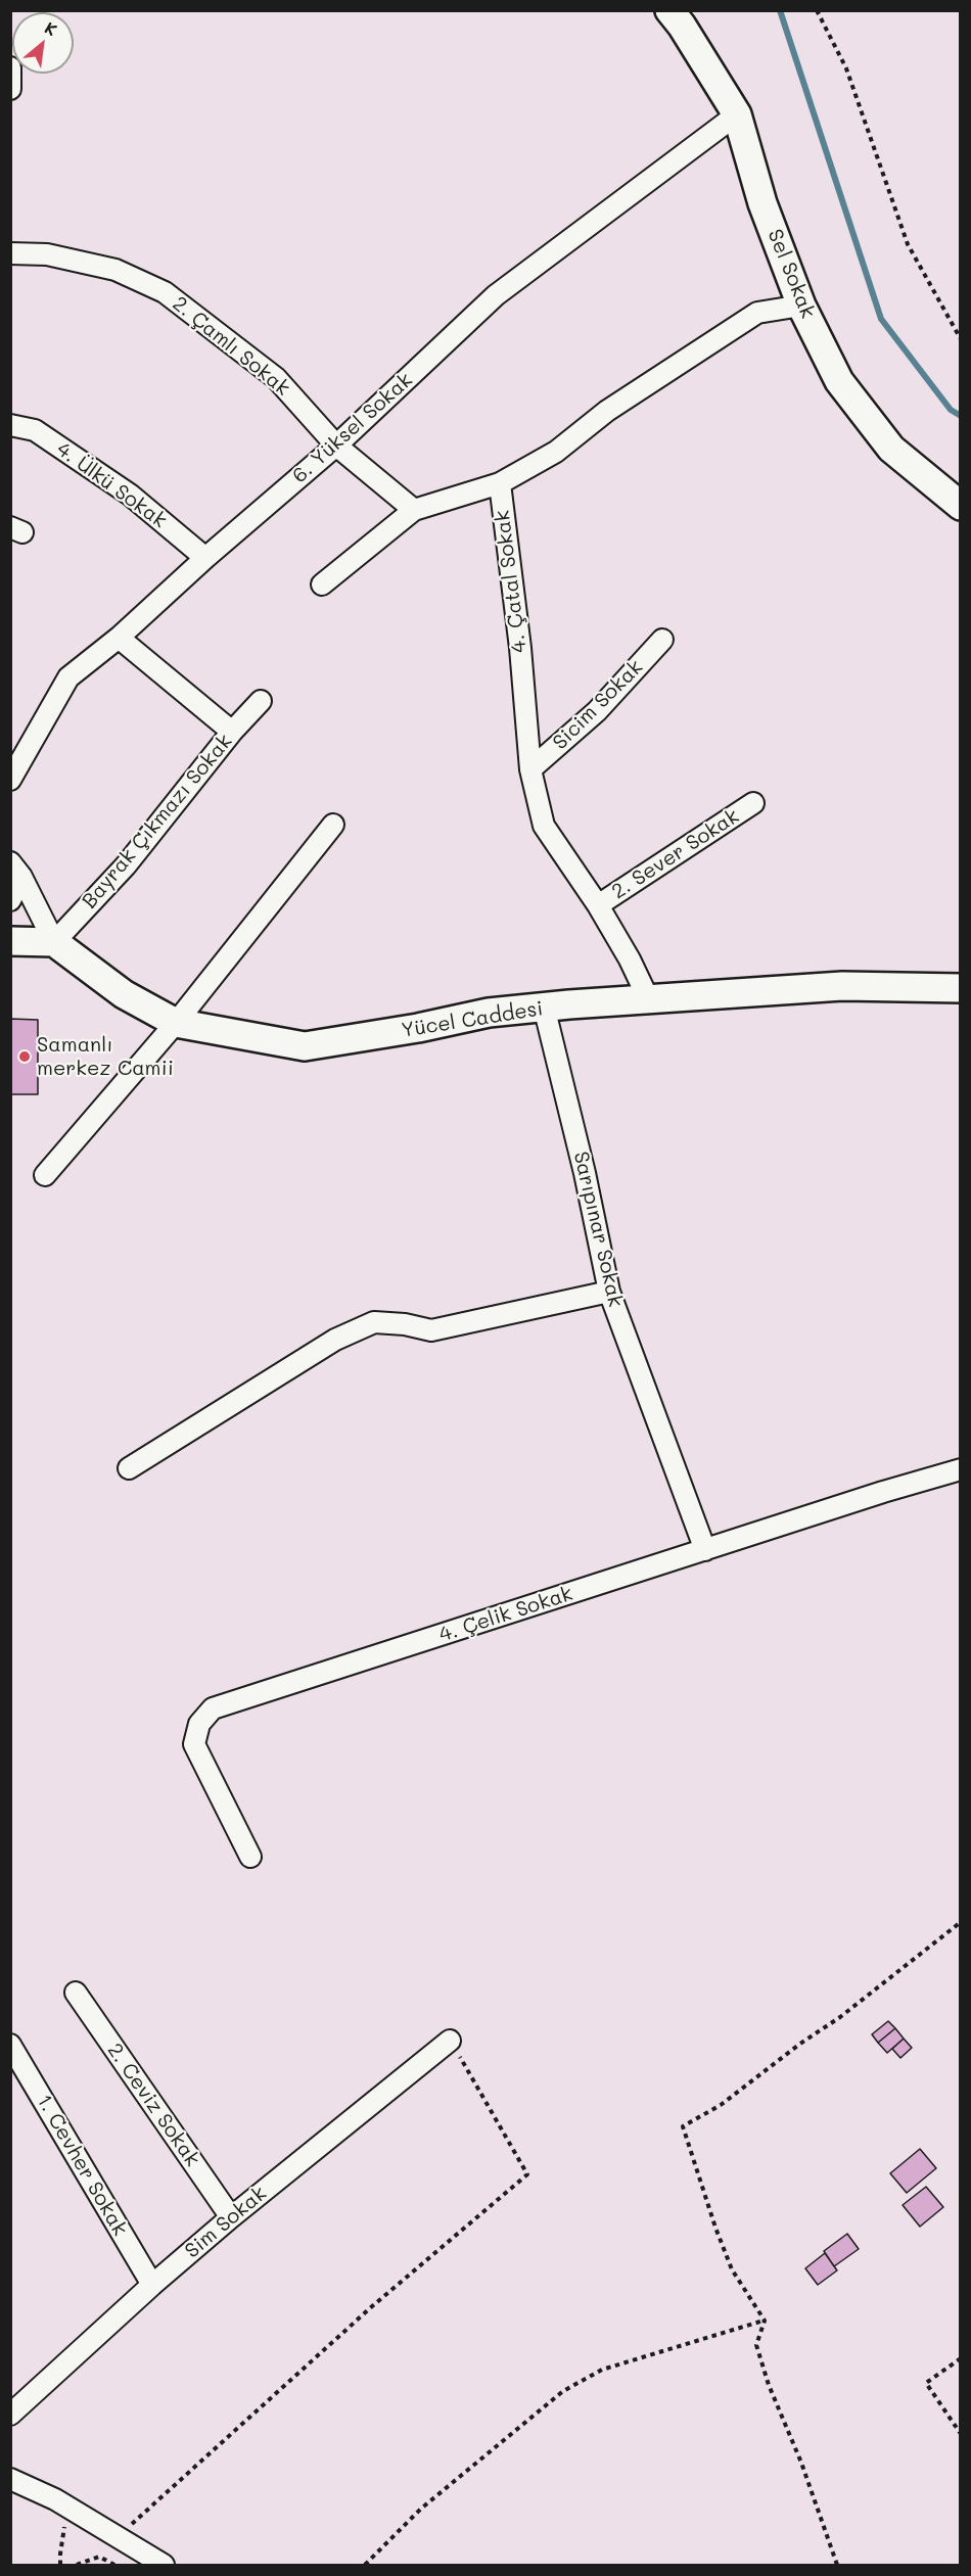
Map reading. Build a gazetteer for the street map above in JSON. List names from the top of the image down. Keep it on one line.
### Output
{"streets":{"main road":["Sel Sokak","Yücel Caddesi"],"street":["2. Çamlı Sokak","6. Yüksel Sokak","4. Ülkü Sokak","4. Çatal Sokak","Sicim Sokak","Bayrak Çıkmazı Sokak","2. Sever Sokak","Sarıpınar Sokak","4. Çelik Sokak","2. Ceviz Sokak","1. Cevher Sokak","Sim Sokak"]},"crossings":[["Sel Sokak","6. Yüksel Sokak"],["Sel Sokak","4. Çatal Sokak"],["2. Çamlı Sokak","6. Yüksel Sokak"],["6. Yüksel Sokak","4. Ülkü Sokak"],["4. Çatal Sokak","Sicim Sokak"],["4. Çatal Sokak","2. Sever Sokak"],["4. Çatal Sokak","Yücel Caddesi"],["Bayrak Çıkmazı Sokak","Yücel Caddesi"],["Yücel Caddesi","Sarıpınar Sokak"],["Sarıpınar Sokak","4. Çelik Sokak"],["2. Ceviz Sokak","Sim Sokak"],["1. Cevher Sokak","Sim Sokak"]],"places":["Samanlı merkez Camii"],"north":"top right"}
